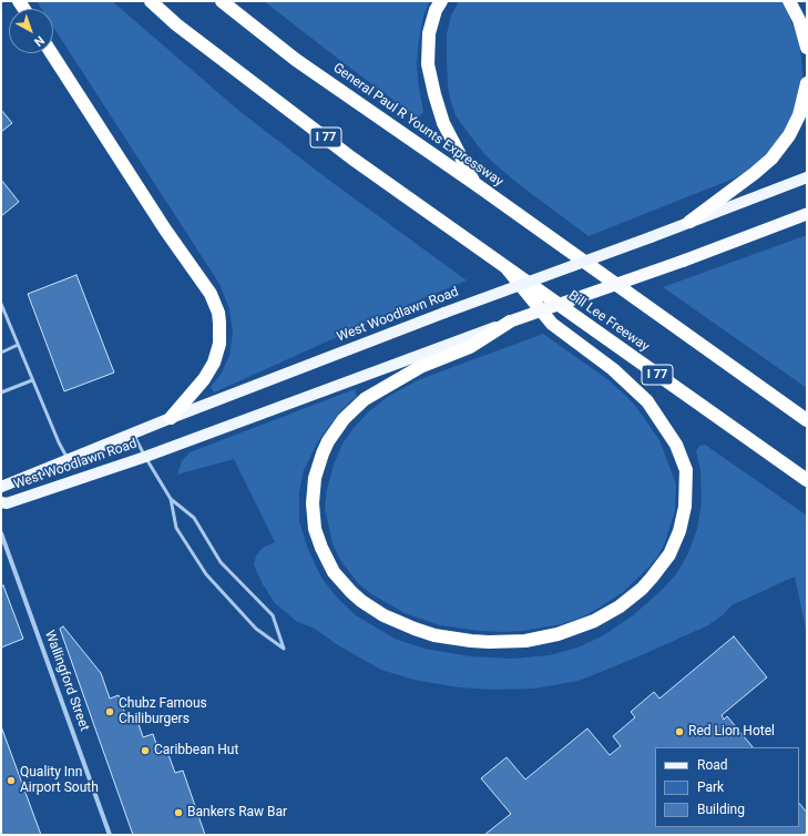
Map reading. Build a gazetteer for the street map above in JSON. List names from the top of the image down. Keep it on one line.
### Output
{"streets":{"highway":["General Paul R Younts Expressway","I 77","Bill Lee Freeway"],"main road":["West Woodlawn Road"],"street":["Wallingford Street"]},"places":["Chubz Famous Chiliburgers","Red Lion Hotel","Caribbean Hut","Quality Inn Airport South","Bankers Raw Bar"],"legend":["Road","Park","Building"],"north":"bottom right"}
